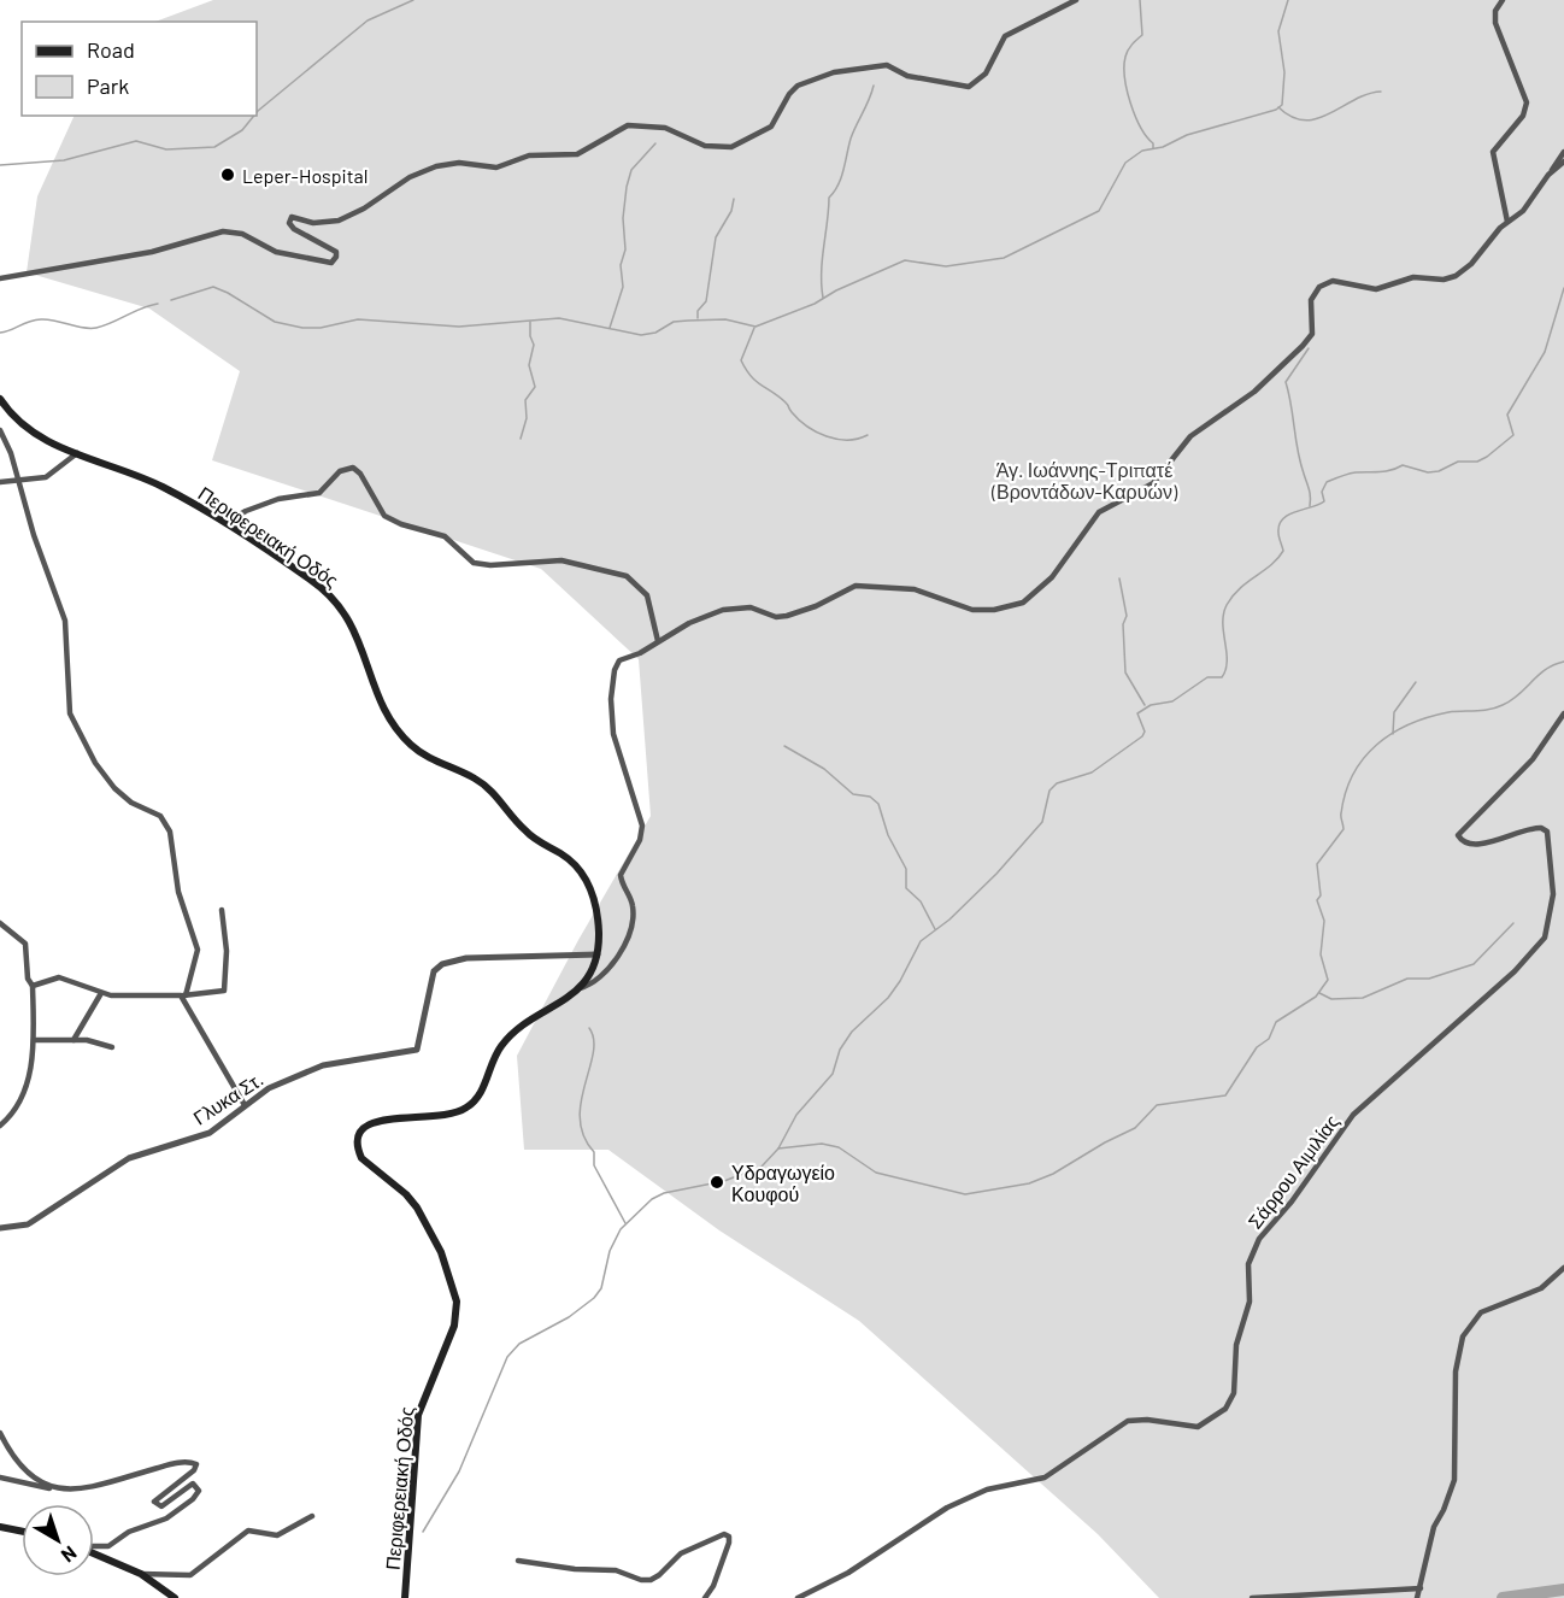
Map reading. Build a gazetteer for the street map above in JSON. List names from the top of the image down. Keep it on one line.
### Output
{"streets":{"main road":["Περιφερειακή Οδός"],"street":["Γλυκα Στ.","Σάρρου Αιμιλίας"]},"crossings":[["Περιφερειακή Οδός","Γλυκα Στ."]],"parks":["Άγ. Ιωάννης-Τριπατέ (Βροντάδων-Καρυών)"],"places":["Leper-Hospital","Υδραγωγείο Κουφού"],"legend":["Road","Park"],"north":"bottom right"}
